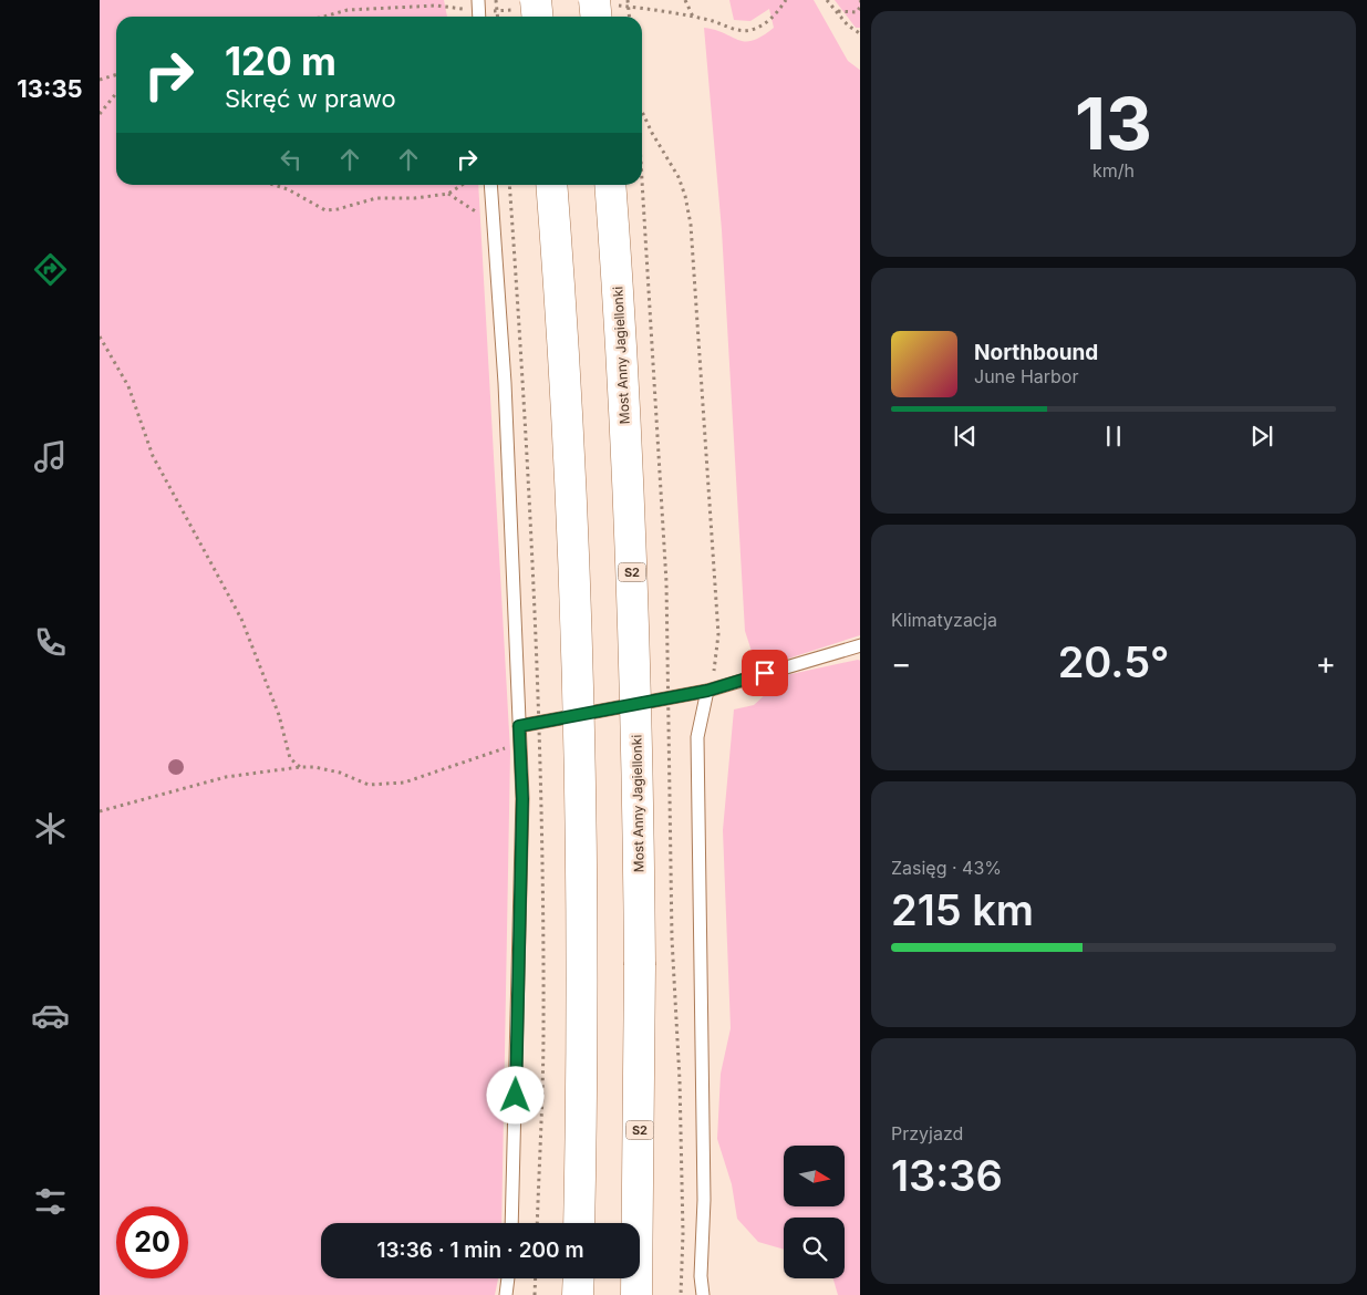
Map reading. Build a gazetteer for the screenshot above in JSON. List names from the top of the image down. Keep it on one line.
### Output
{"streets":{"highway":["Most Anny Jagiellonki","S2"]},"north":"right","page":{"tabs":"13:35","tile":[["13","km/h"],"Klimatyzacja",["Zasięg · 43%","215 km"],["Przyjazd","13:36"]],"turn":["120 m","Skręć w prawo"],"song":["Northbound","June Harbor"],"heat":["−","20.5°","+"],"limit":"20","trip":"13:36 · 1 min · 200 m"}}
